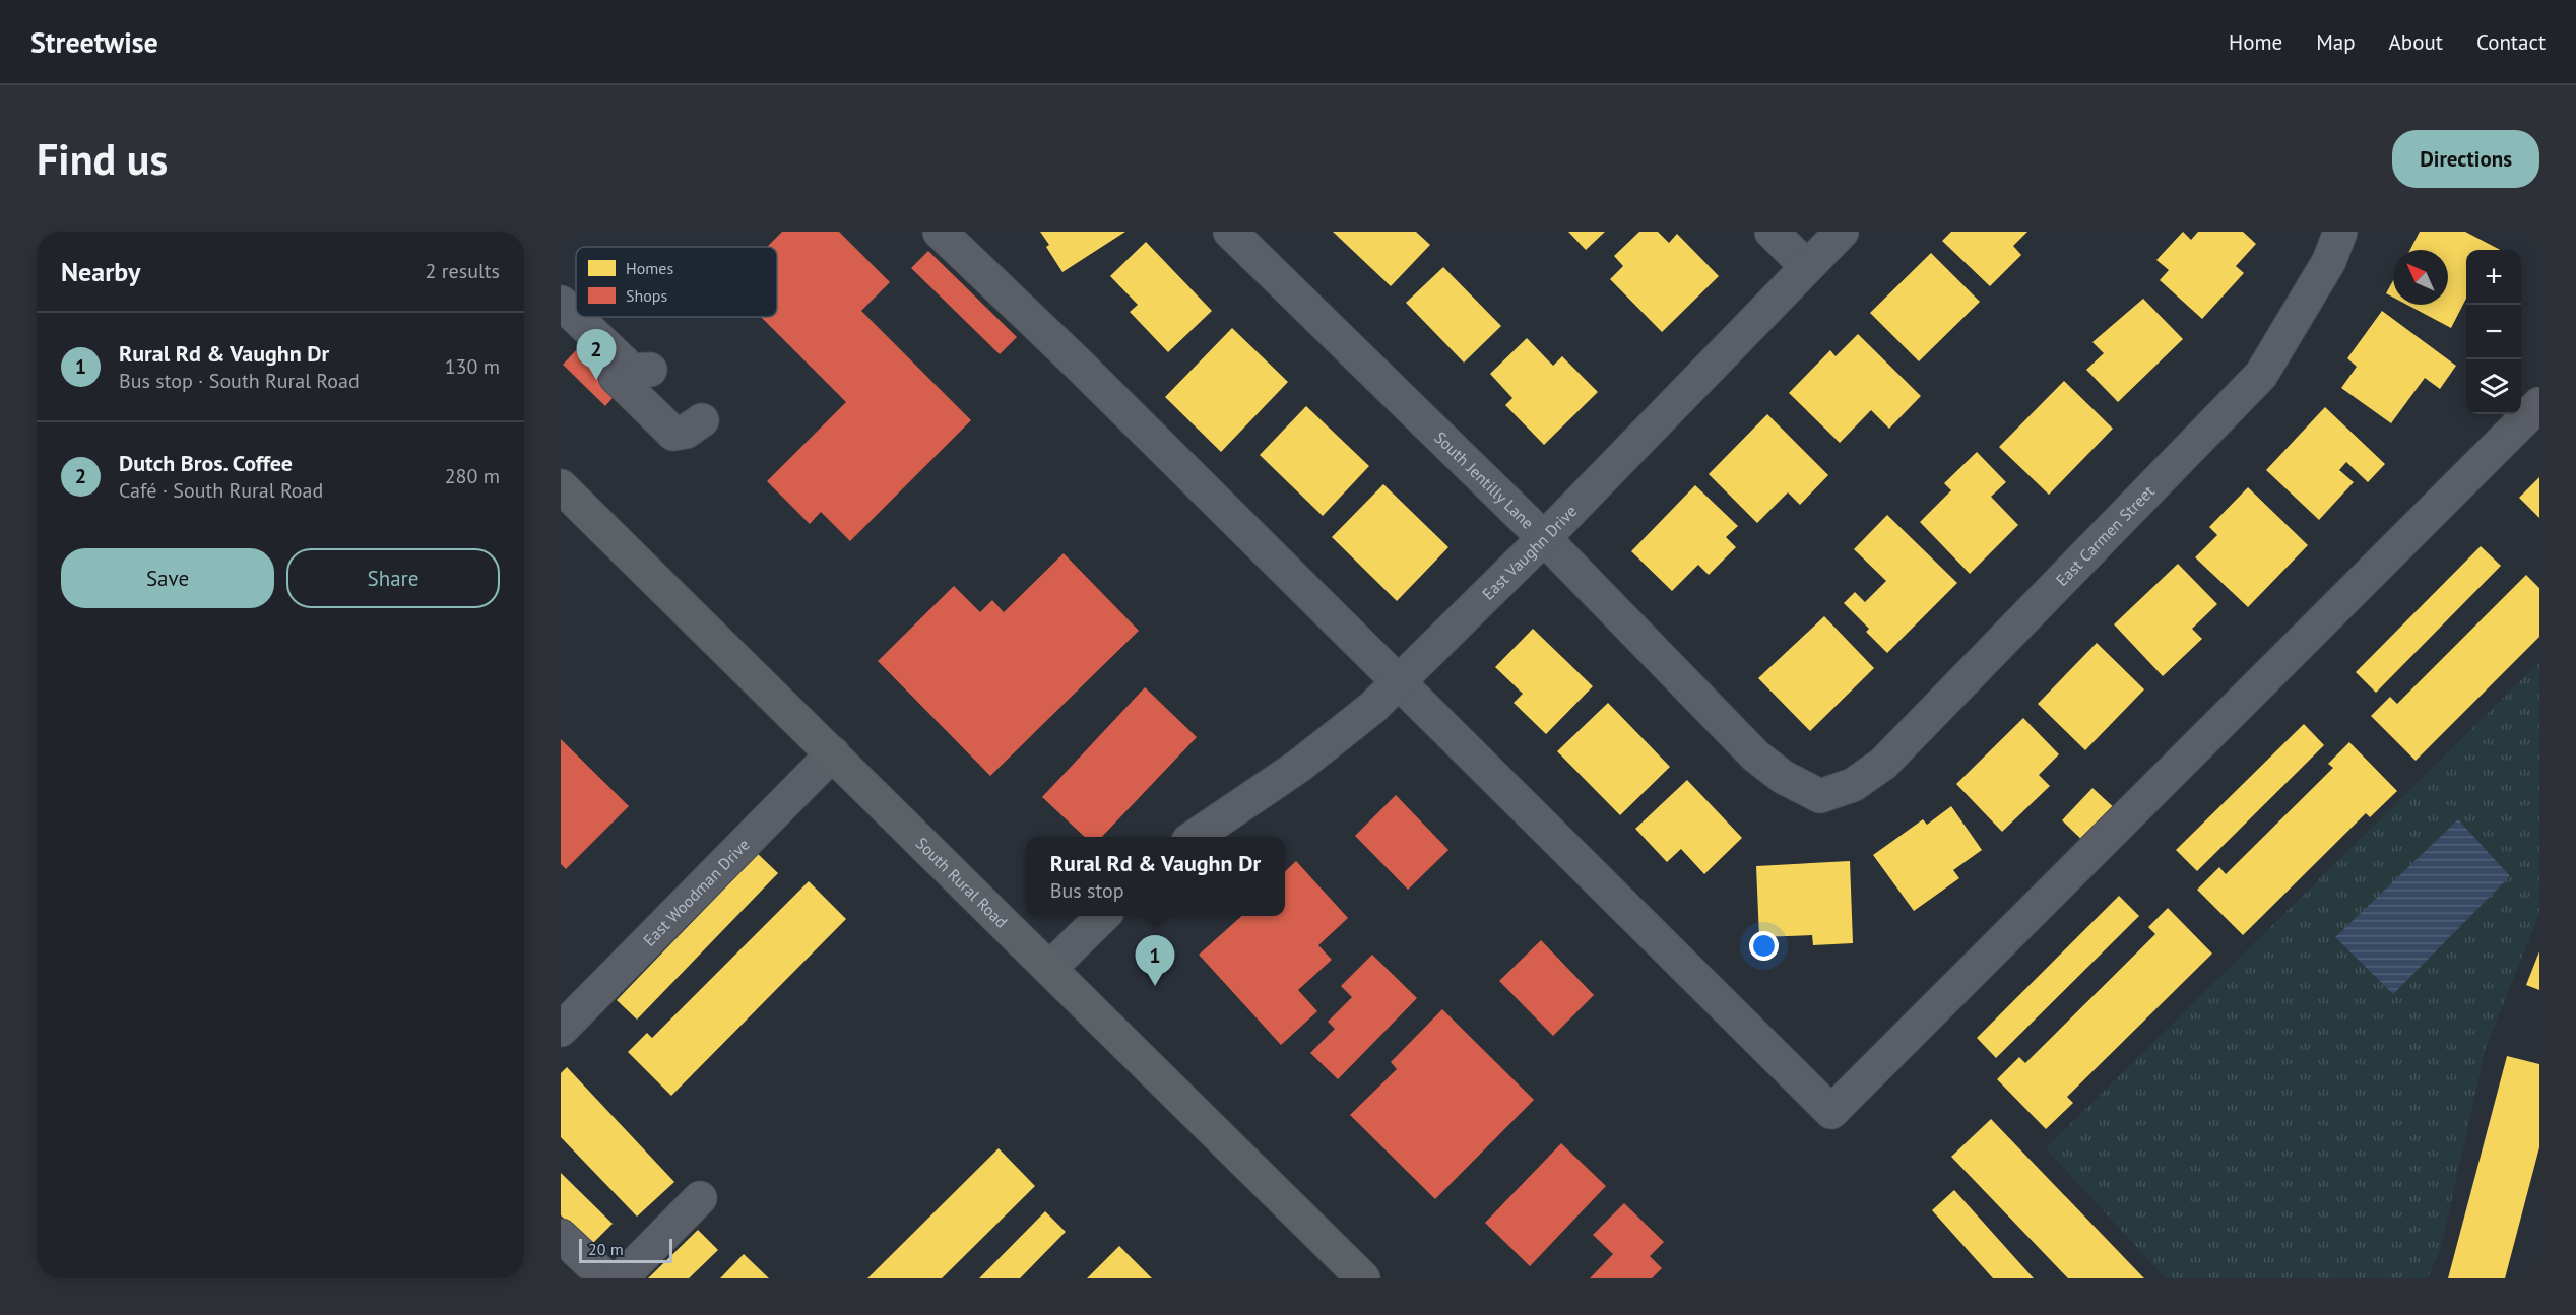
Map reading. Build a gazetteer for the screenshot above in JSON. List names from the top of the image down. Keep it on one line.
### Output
{"streets":{"main road":["South Rural Road"],"street":["South Jentilly Lane","East Carmen Street","East Vaughn Drive","East Woodman Drive"]},"crossings":[["South Jentilly Lane","East Carmen Street"],["South Jentilly Lane","East Vaughn Drive"],["South Rural Road","East Woodman Drive"]],"legend":["Homes","Shops"],"scale_bar":"20 m","north":"top left","page":{"header":"Streetwise","nav":["Home","Map","About","Contact"],"buttons":["Directions",["Save","Share"]],"title":"Find us","heading":["Nearby","2 results"],"map_buttons":["+","−"],"list":[{"mark":"1","name":"Rural Rd & Vaughn Dr","note":"Bus stop · South Rural Road","value":"130 m"},{"mark":"2","name":"Dutch Bros. Coffee","note":"Café · South Rural Road","value":"280 m"}],"pins":["2","1"],"popup":["Rural Rd & Vaughn Dr","Bus stop"],"scale":"20 m"}}
